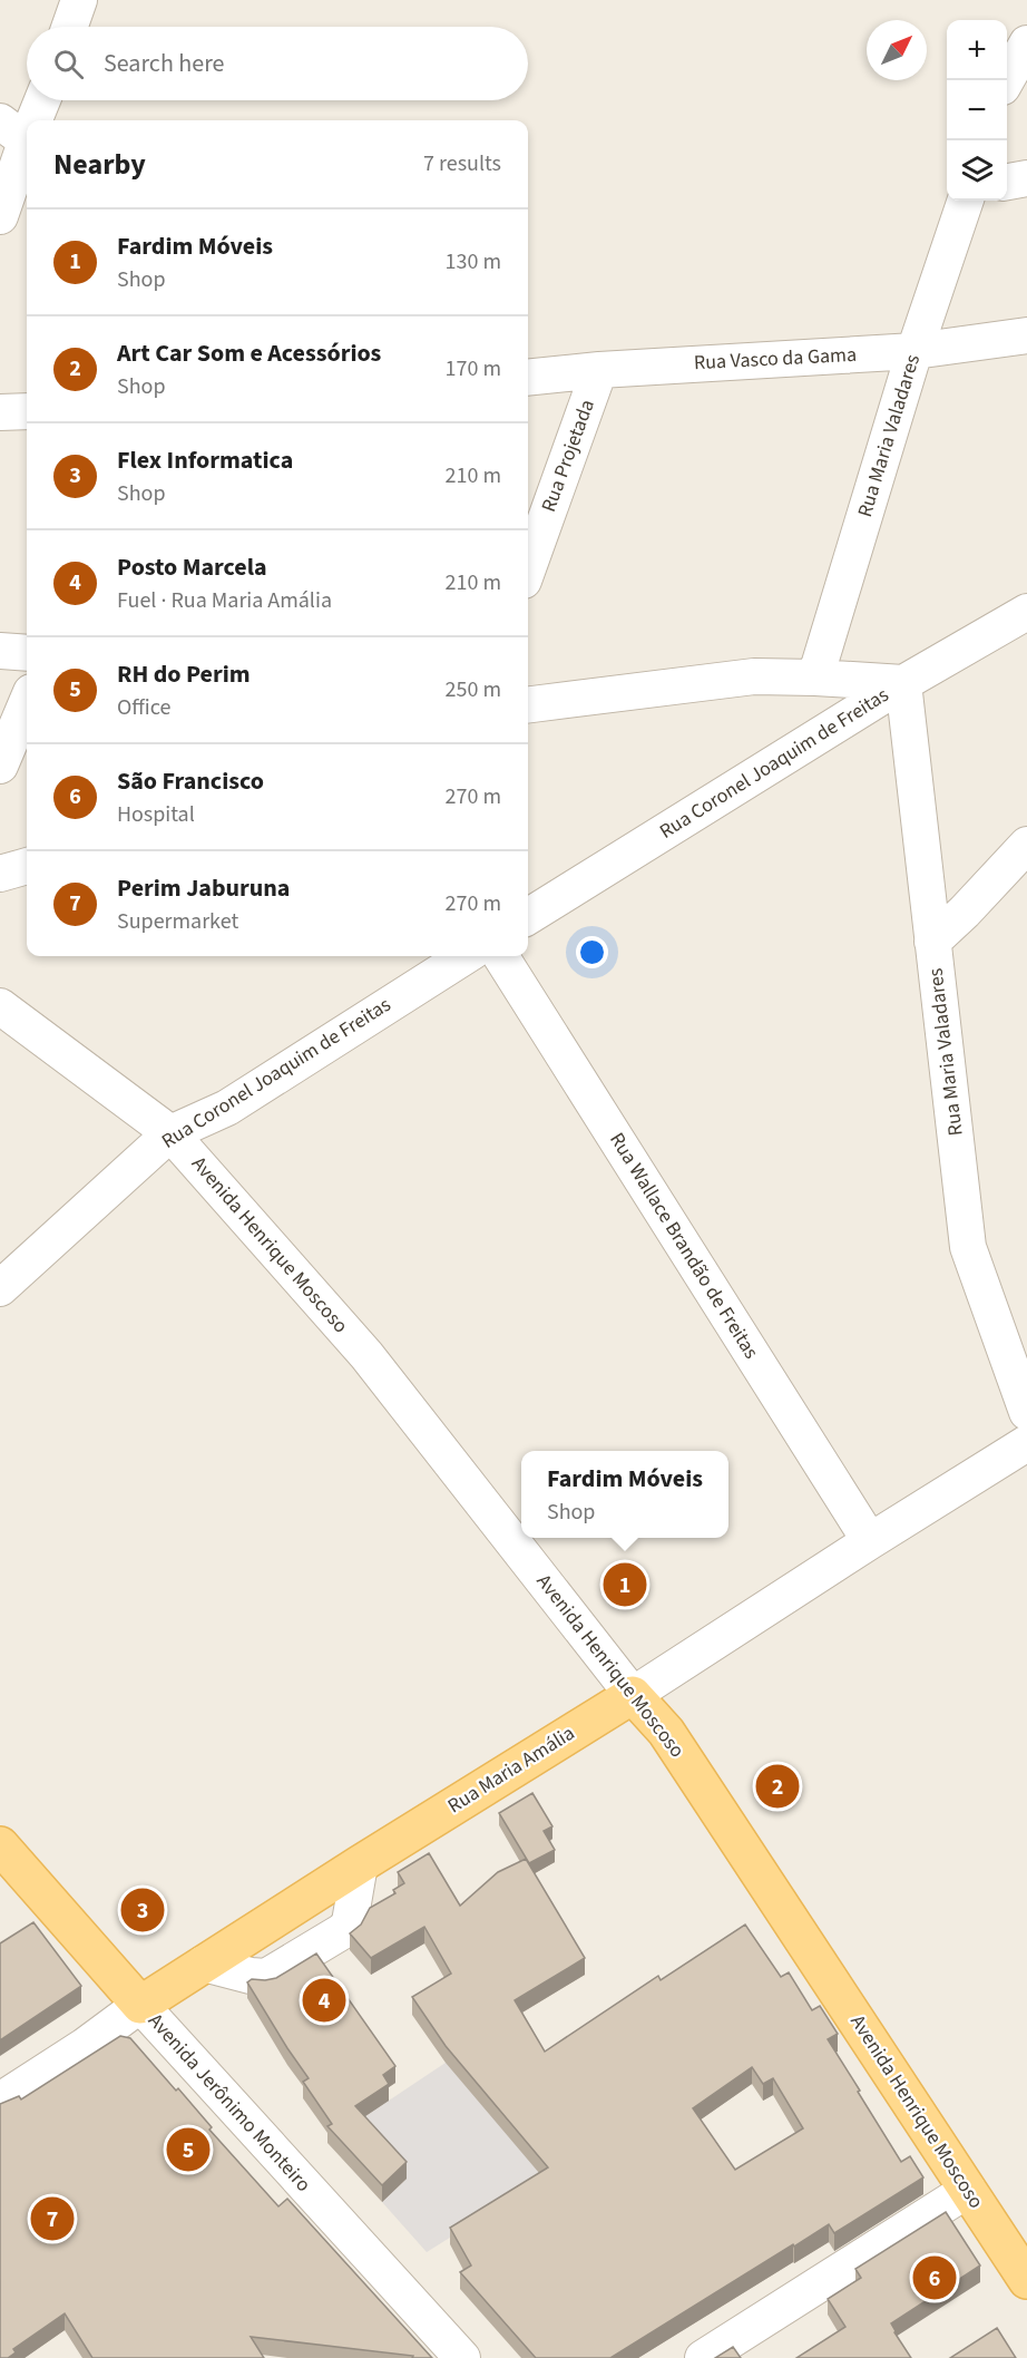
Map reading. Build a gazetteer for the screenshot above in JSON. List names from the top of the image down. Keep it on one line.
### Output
{"streets":{"main road":["Avenida Henrique Moscoso","Rua Maria Amália","Avenida Jerônimo Monteiro"],"street":["Rua Vasco da Gama","Rua Maria Valadares","Rua Projetada","Rua Coronel Joaquim de Freitas","Rua Wallace Brandão de Freitas"]},"crossings":[["Rua Vasco da Gama","Rua Maria Valadares"],["Rua Vasco da Gama","Rua Projetada"],["Rua Maria Valadares","Rua Coronel Joaquim de Freitas"],["Rua Coronel Joaquim de Freitas","Avenida Henrique Moscoso"],["Avenida Henrique Moscoso","Rua Maria Amália"],["Rua Wallace Brandão de Freitas","Rua Maria Amália"],["Rua Maria Amália","Avenida Jerônimo Monteiro"]],"north":"top right","page":{"map_buttons":["+","−"],"search":"Search here","heading":["Nearby","7 results"],"list":[{"mark":"1","name":"Fardim Móveis","note":"Shop","value":"130 m"},{"mark":"2","name":"Art Car Som e Acessórios","note":"Shop","value":"170 m"},{"mark":"3","name":"Flex Informatica","note":"Shop","value":"210 m"},{"mark":"4","name":"Posto Marcela","note":"Fuel · Rua Maria Amália","value":"210 m"},{"mark":"5","name":"RH do Perim","note":"Office","value":"250 m"},{"mark":"6","name":"São Francisco","note":"Hospital","value":"270 m"},{"mark":"7","name":"Perim Jaburuna","note":"Supermarket","value":"270 m"}],"popup":["Fardim Móveis","Shop"],"pins":["1","2","3","4","5","7","6"]}}
